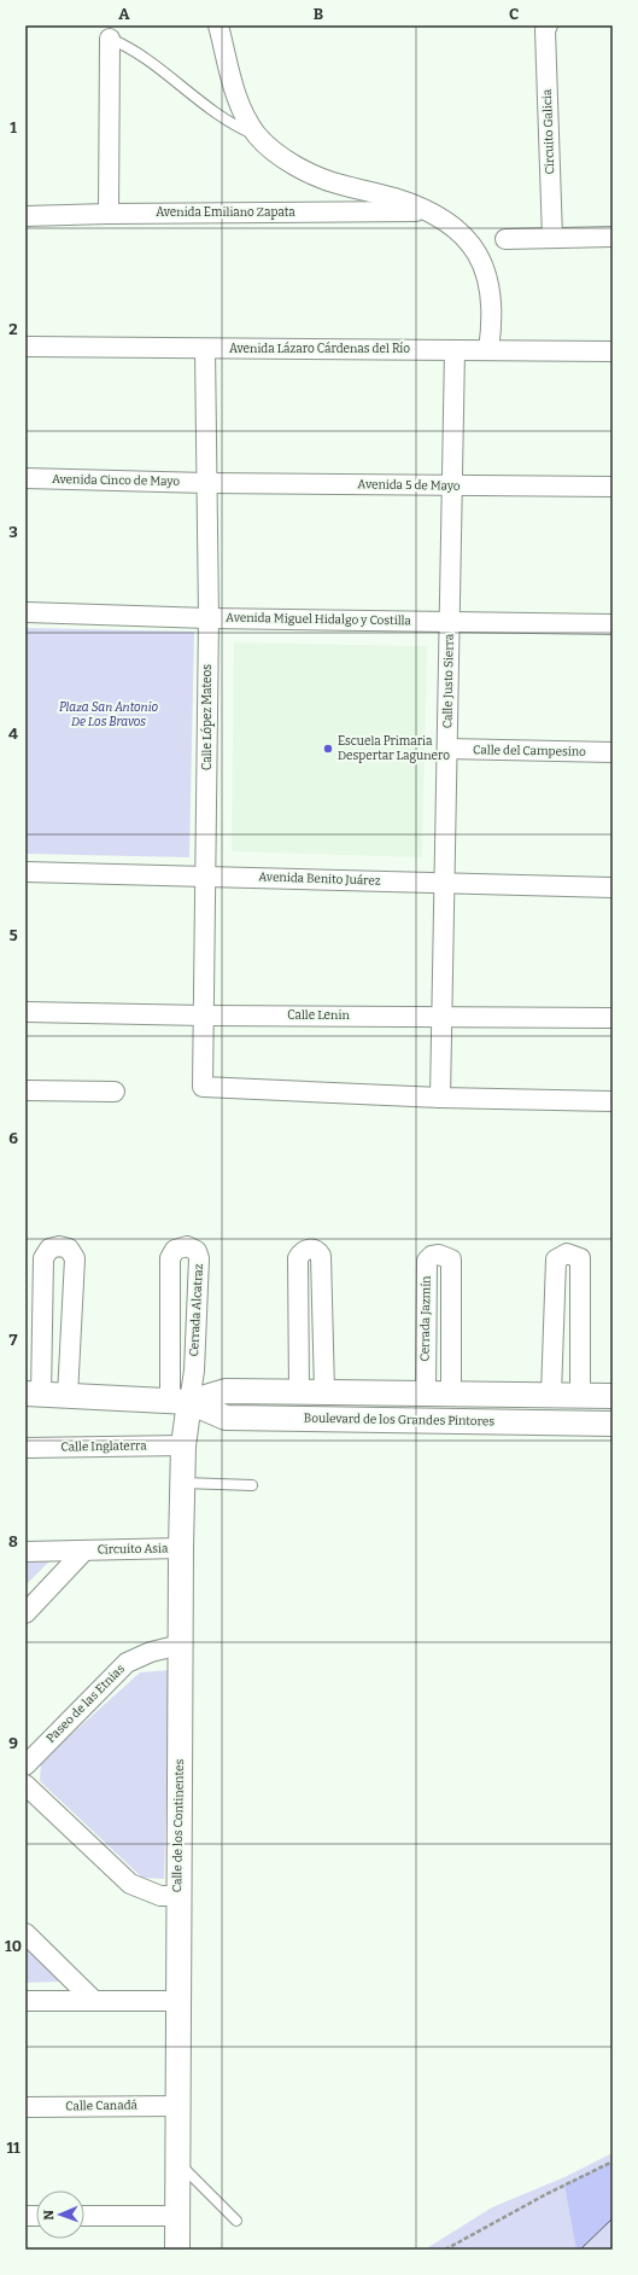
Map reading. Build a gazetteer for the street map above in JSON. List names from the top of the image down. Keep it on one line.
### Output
{"streets":{"street":["Circuito Galicia","Avenida Emiliano Zapata","Avenida Lázaro Cárdenas del Río","Avenida Cinco de Mayo","Avenida 5 de Mayo","Avenida Miguel Hidalgo y Costilla","Calle Justo Sierra","Calle López Mateos","Calle del Campesino","Avenida Benito Juárez","Calle Lenin","Cerrada Alcatraz","Cerrada Jazmín","Boulevard de los Grandes Pintores","Calle Inglaterra","Circuito Asia","Paseo de las Etnias","Calle de los Continentes","Calle Canadá"]},"crossings":[["Avenida Lázaro Cárdenas del Río","Calle Justo Sierra"],["Avenida Lázaro Cárdenas del Río","Calle López Mateos"],["Avenida Cinco de Mayo","Avenida 5 de Mayo"],["Avenida Cinco de Mayo","Calle López Mateos"],["Avenida 5 de Mayo","Calle Justo Sierra"],["Avenida 5 de Mayo","Calle López Mateos"],["Avenida Miguel Hidalgo y Costilla","Calle Justo Sierra"],["Avenida Miguel Hidalgo y Costilla","Calle López Mateos"],["Calle Justo Sierra","Calle López Mateos"],["Calle Justo Sierra","Calle del Campesino"],["Calle Justo Sierra","Avenida Benito Juárez"],["Calle Justo Sierra","Calle Lenin"],["Calle López Mateos","Avenida Benito Juárez"],["Calle López Mateos","Calle Lenin"],["Cerrada Alcatraz","Boulevard de los Grandes Pintores"],["Cerrada Alcatraz","Calle de los Continentes"],["Cerrada Jazmín","Boulevard de los Grandes Pintores"],["Boulevard de los Grandes Pintores","Calle de los Continentes"],["Calle Inglaterra","Calle de los Continentes"],["Circuito Asia","Calle de los Continentes"],["Paseo de las Etnias","Calle de los Continentes"],["Calle de los Continentes","Calle Canadá"]],"parks":["Plaza San Antonio De Los Bravos"],"places":["Escuela Primaria Despertar Lagunero"],"north":"left","grid":{"columns":["A","B","C"],"rows":["1","2","3","4","5","6","7","8","9","10","11"]}}
